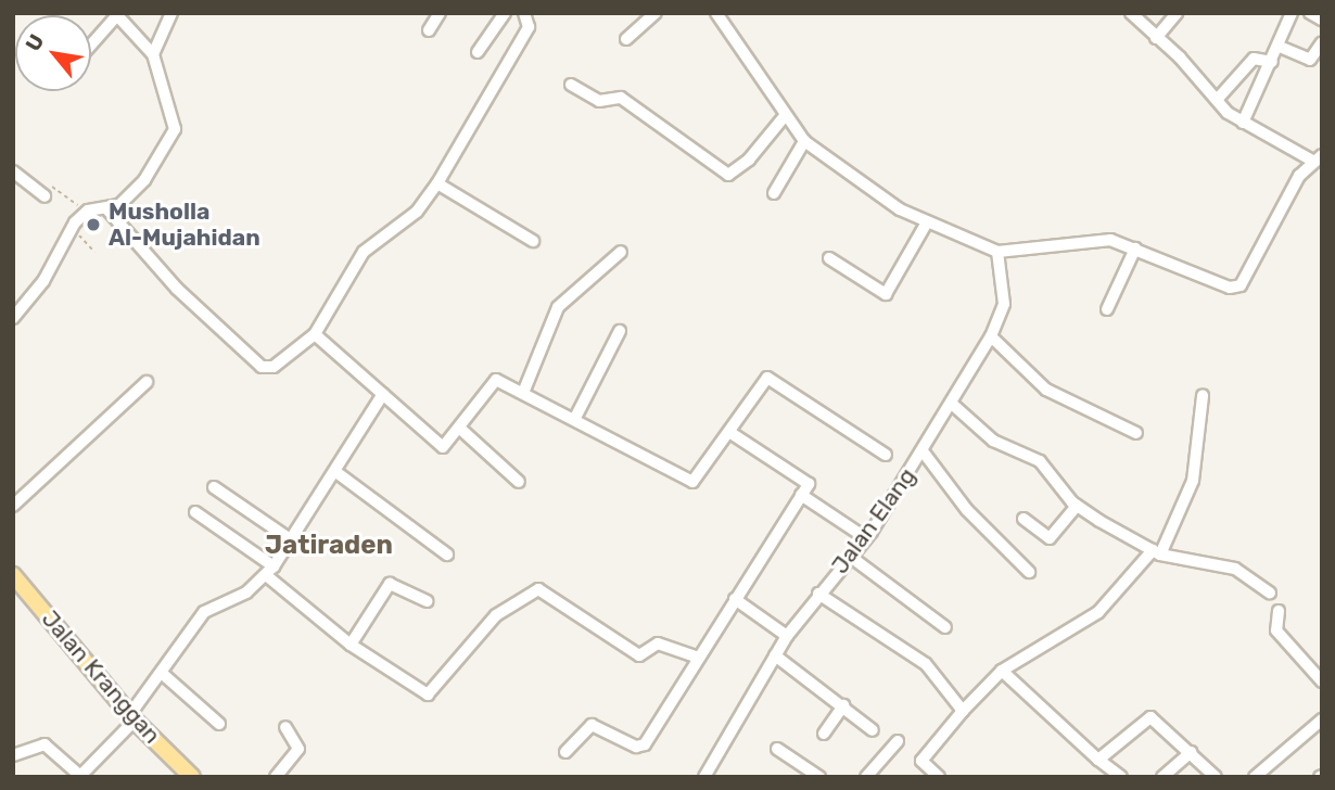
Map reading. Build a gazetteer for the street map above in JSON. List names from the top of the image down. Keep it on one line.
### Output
{"streets":{"main road":["Jalan Kranggan"],"street":["Jalan Elang"]},"districts":["Jatiraden"],"places":["Musholla Al-Mujahidan"],"north":"top left"}
